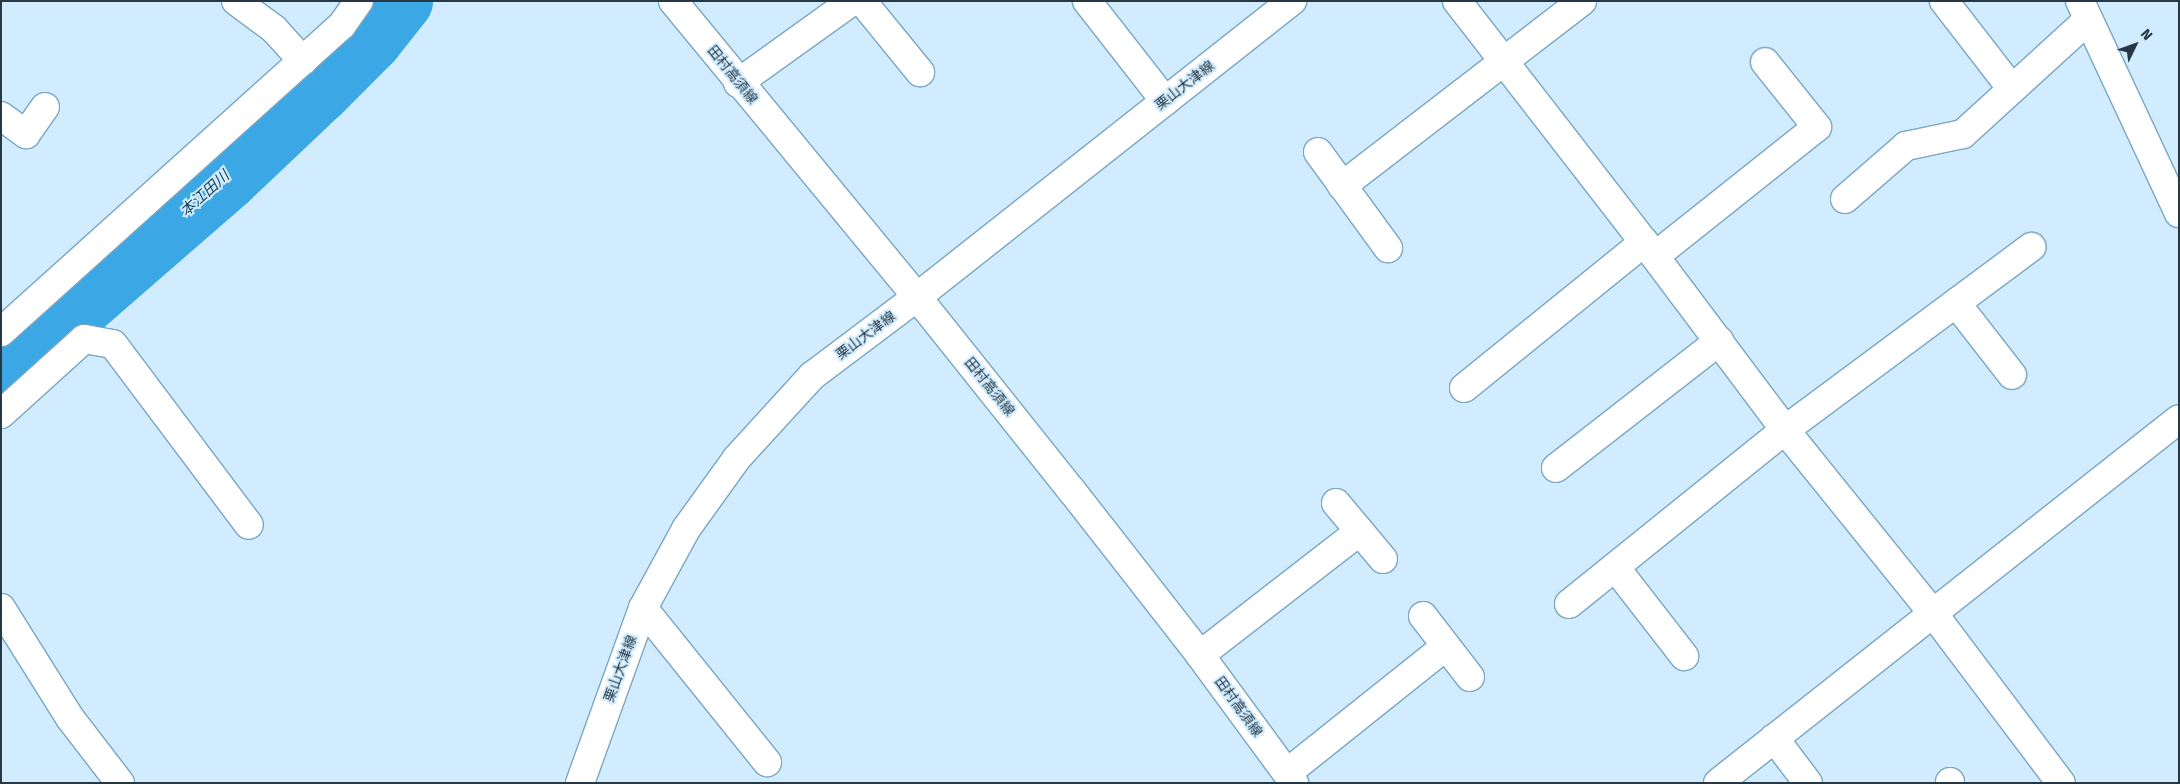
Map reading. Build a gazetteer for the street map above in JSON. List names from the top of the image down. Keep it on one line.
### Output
{"streets":{"street":["田村高須線","栗山大津線"]},"crossings":[["田村高須線","栗山大津線"]],"water":["本江田川"],"north":"top right"}
